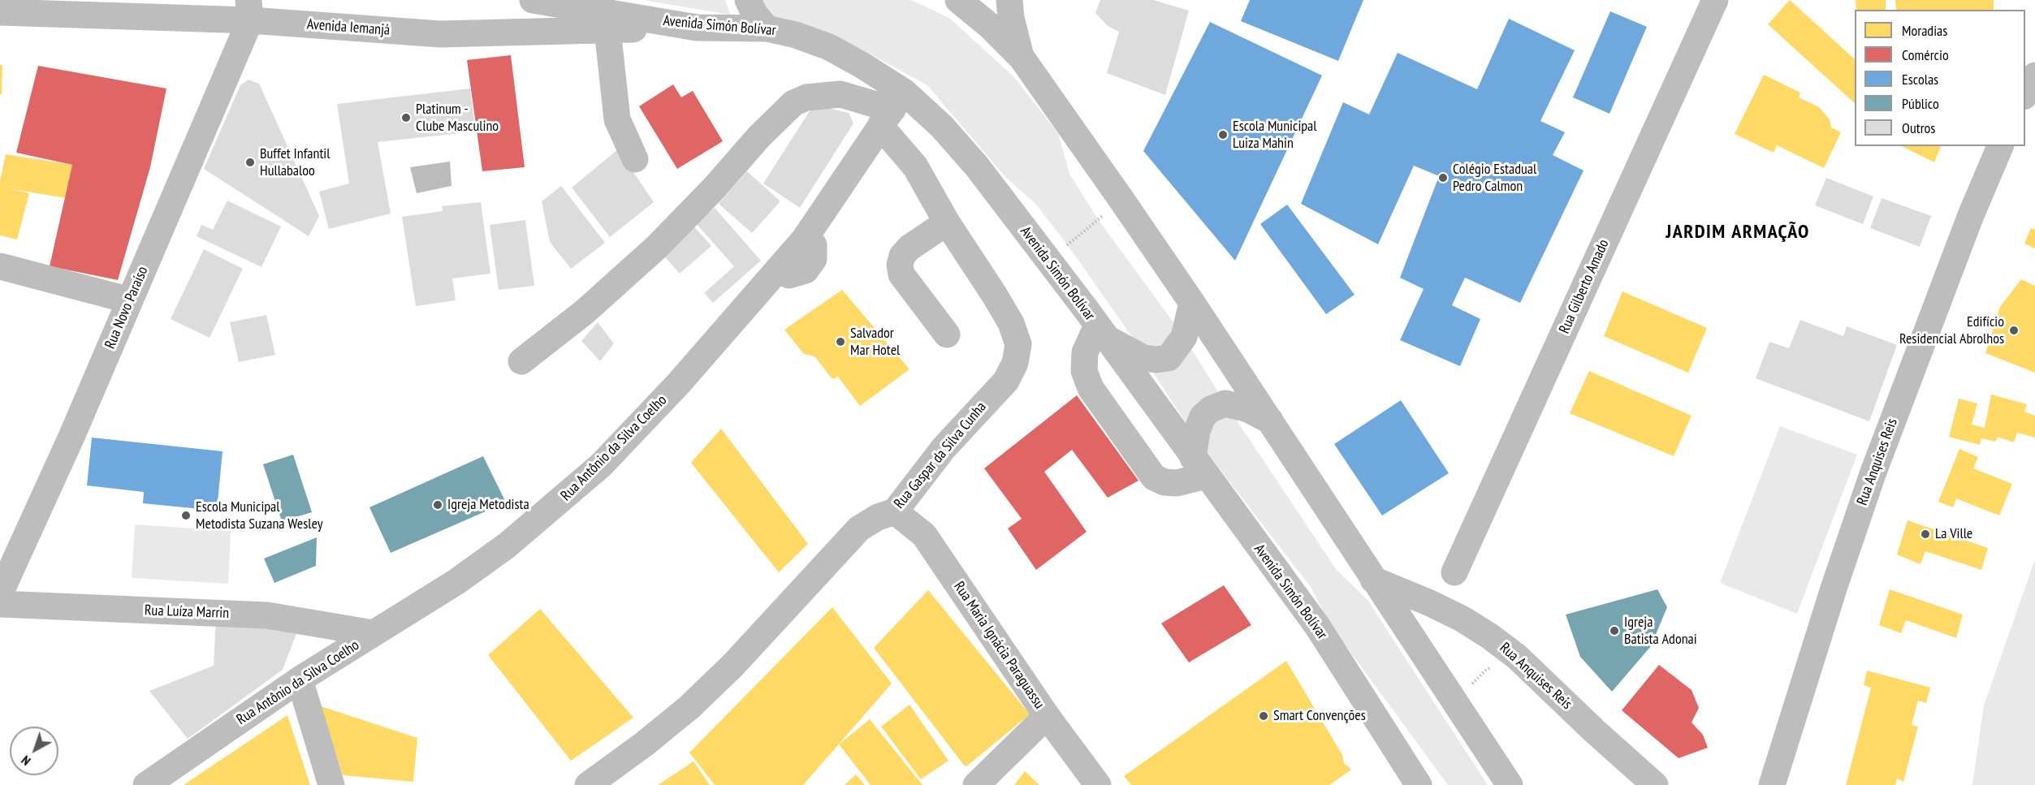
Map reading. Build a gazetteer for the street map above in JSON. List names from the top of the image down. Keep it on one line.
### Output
{"streets":{"street":["Avenida Simón Bolívar","Avenida Iemanjá","Rua Gilberto Amado","Rua Novo Paraíso","Rua Antônio da Silva Coelho","Rua Gaspar da Silva Cunha","Rua Anquises Reis","Rua Luíza Marrin","Rua Maria Ignácia Paraguassu"]},"crossings":[["Avenida Simón Bolívar","Avenida Iemanjá"],["Avenida Simón Bolívar","Rua Antônio da Silva Coelho"],["Avenida Simón Bolívar","Rua Gaspar da Silva Cunha"],["Avenida Iemanjá","Rua Novo Paraíso"],["Rua Antônio da Silva Coelho","Rua Gaspar da Silva Cunha"],["Rua Antônio da Silva Coelho","Rua Luíza Marrin"],["Rua Gaspar da Silva Cunha","Rua Maria Ignácia Paraguassu"]],"districts":["JARDIM ARMAÇÃO"],"places":["Platinum - Clube Masculino","Escola Municipal Luiza Mahin","Buffet Infantil Hullabaloo","Colégio Estadual Pedro Calmon","Edifício Residencial Abrolhos","Salvador Mar Hotel","Igreja Metodista","Escola Municipal Metodista Suzana Wesley","La Ville","Igreja Batista Adonai","Smart Convenções"],"legend":["Moradias","Comércio","Escolas","Público","Outros"],"north":"bottom left"}
